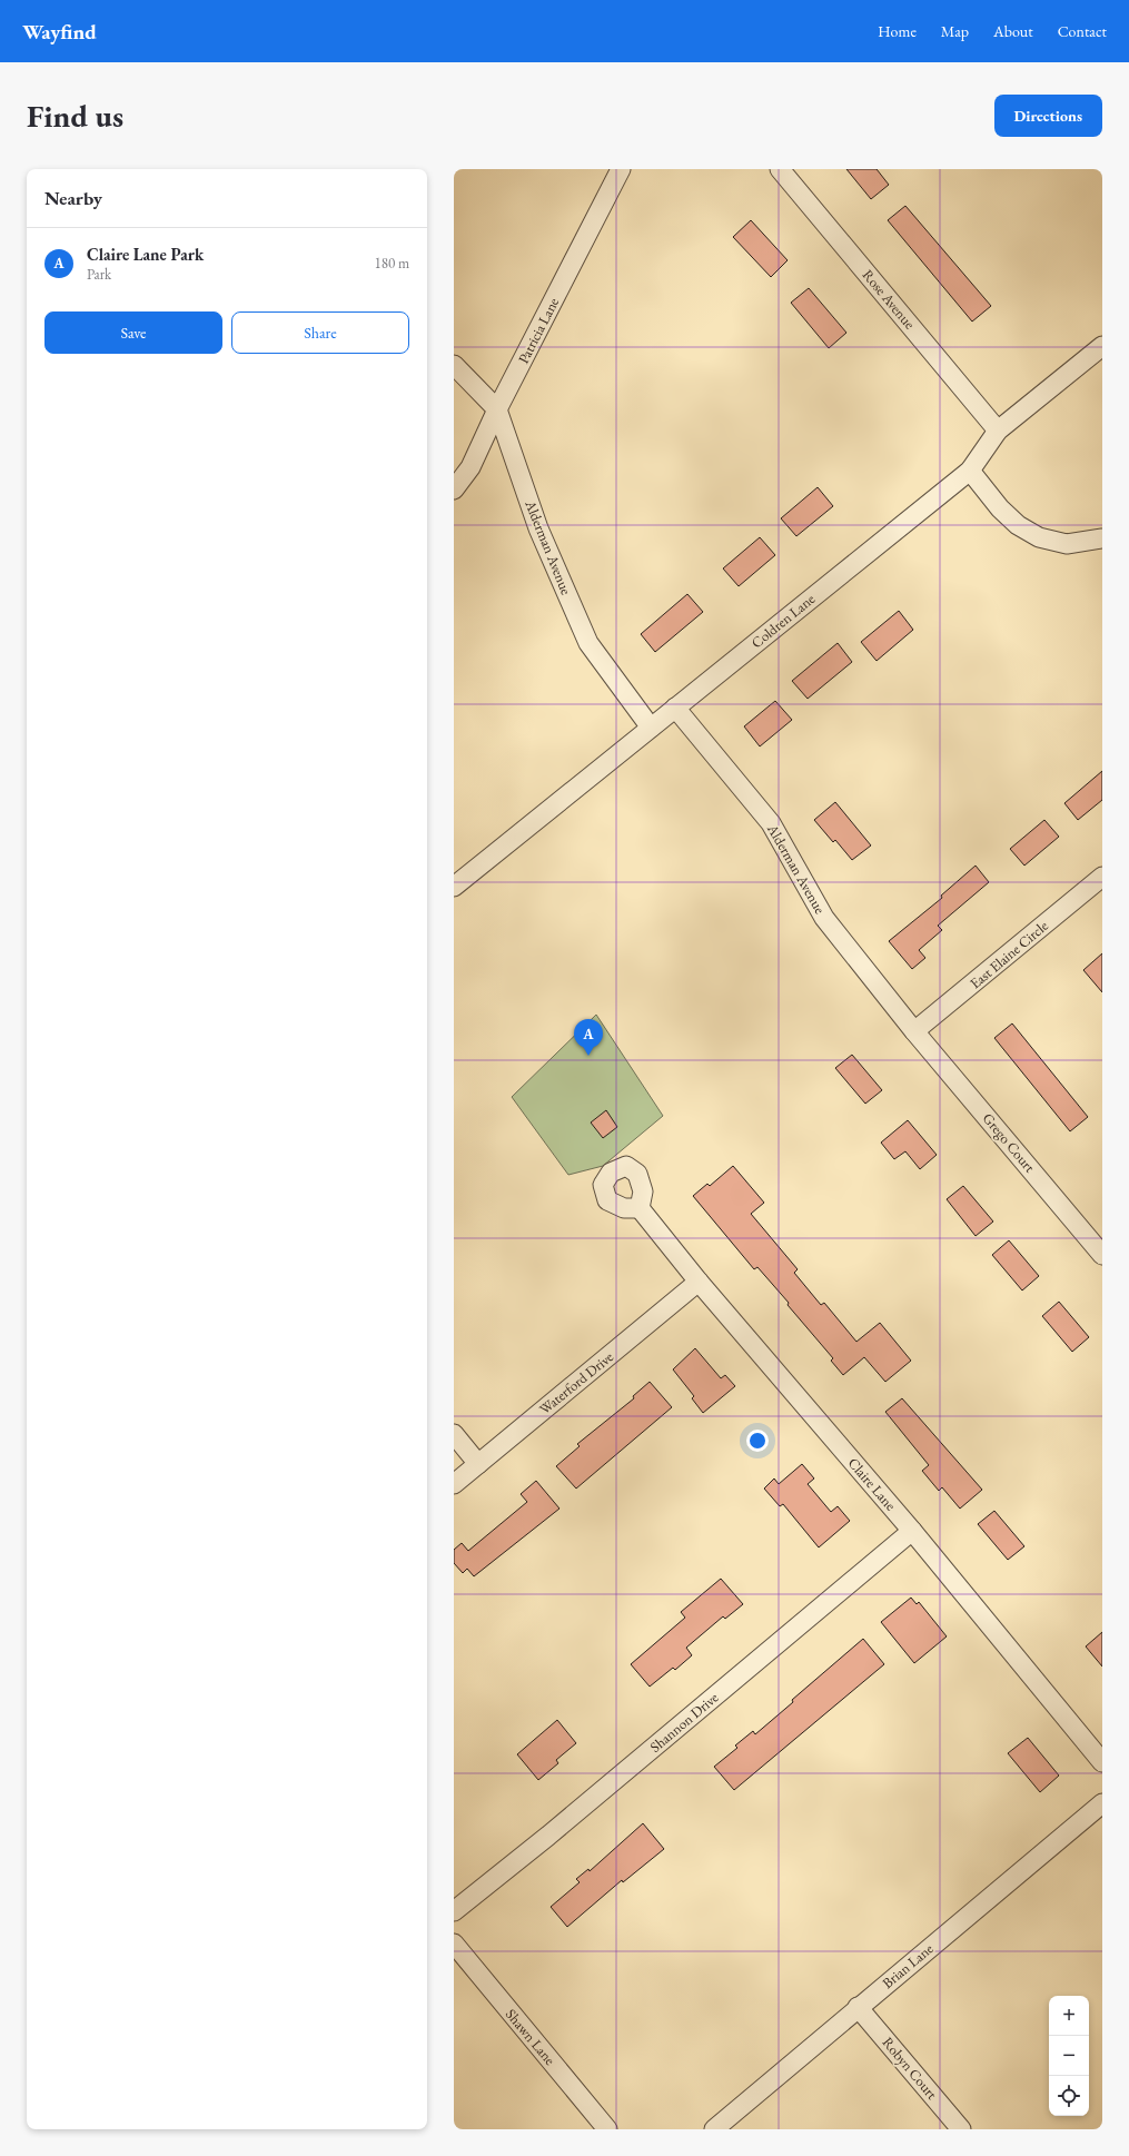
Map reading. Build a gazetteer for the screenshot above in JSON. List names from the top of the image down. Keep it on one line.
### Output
{"streets":{"street":["Rose Avenue","Patricia Lane","Alderman Avenue","Coldren Lane","East Elaine Circle","Grego Court","Waterford Drive","Claire Lane","Shannon Drive","Brian Lane","Shawn Lane","Robyn Court"]},"crossings":[["Rose Avenue","Coldren Lane"],["Patricia Lane","Alderman Avenue"],["Alderman Avenue","Coldren Lane"],["Alderman Avenue","East Elaine Circle"],["Alderman Avenue","Grego Court"],["East Elaine Circle","Grego Court"],["Waterford Drive","Claire Lane"],["Claire Lane","Shannon Drive"],["Brian Lane","Robyn Court"]],"page":{"header":"Wayfind","nav":["Home","Map","About","Contact"],"buttons":["Directions",["Save","Share"]],"title":"Find us","heading":"Nearby","list":[{"mark":"A","name":"Claire Lane Park","note":"Park","value":"180 m"}],"pins":"A","map_buttons":["+","−"]}}
